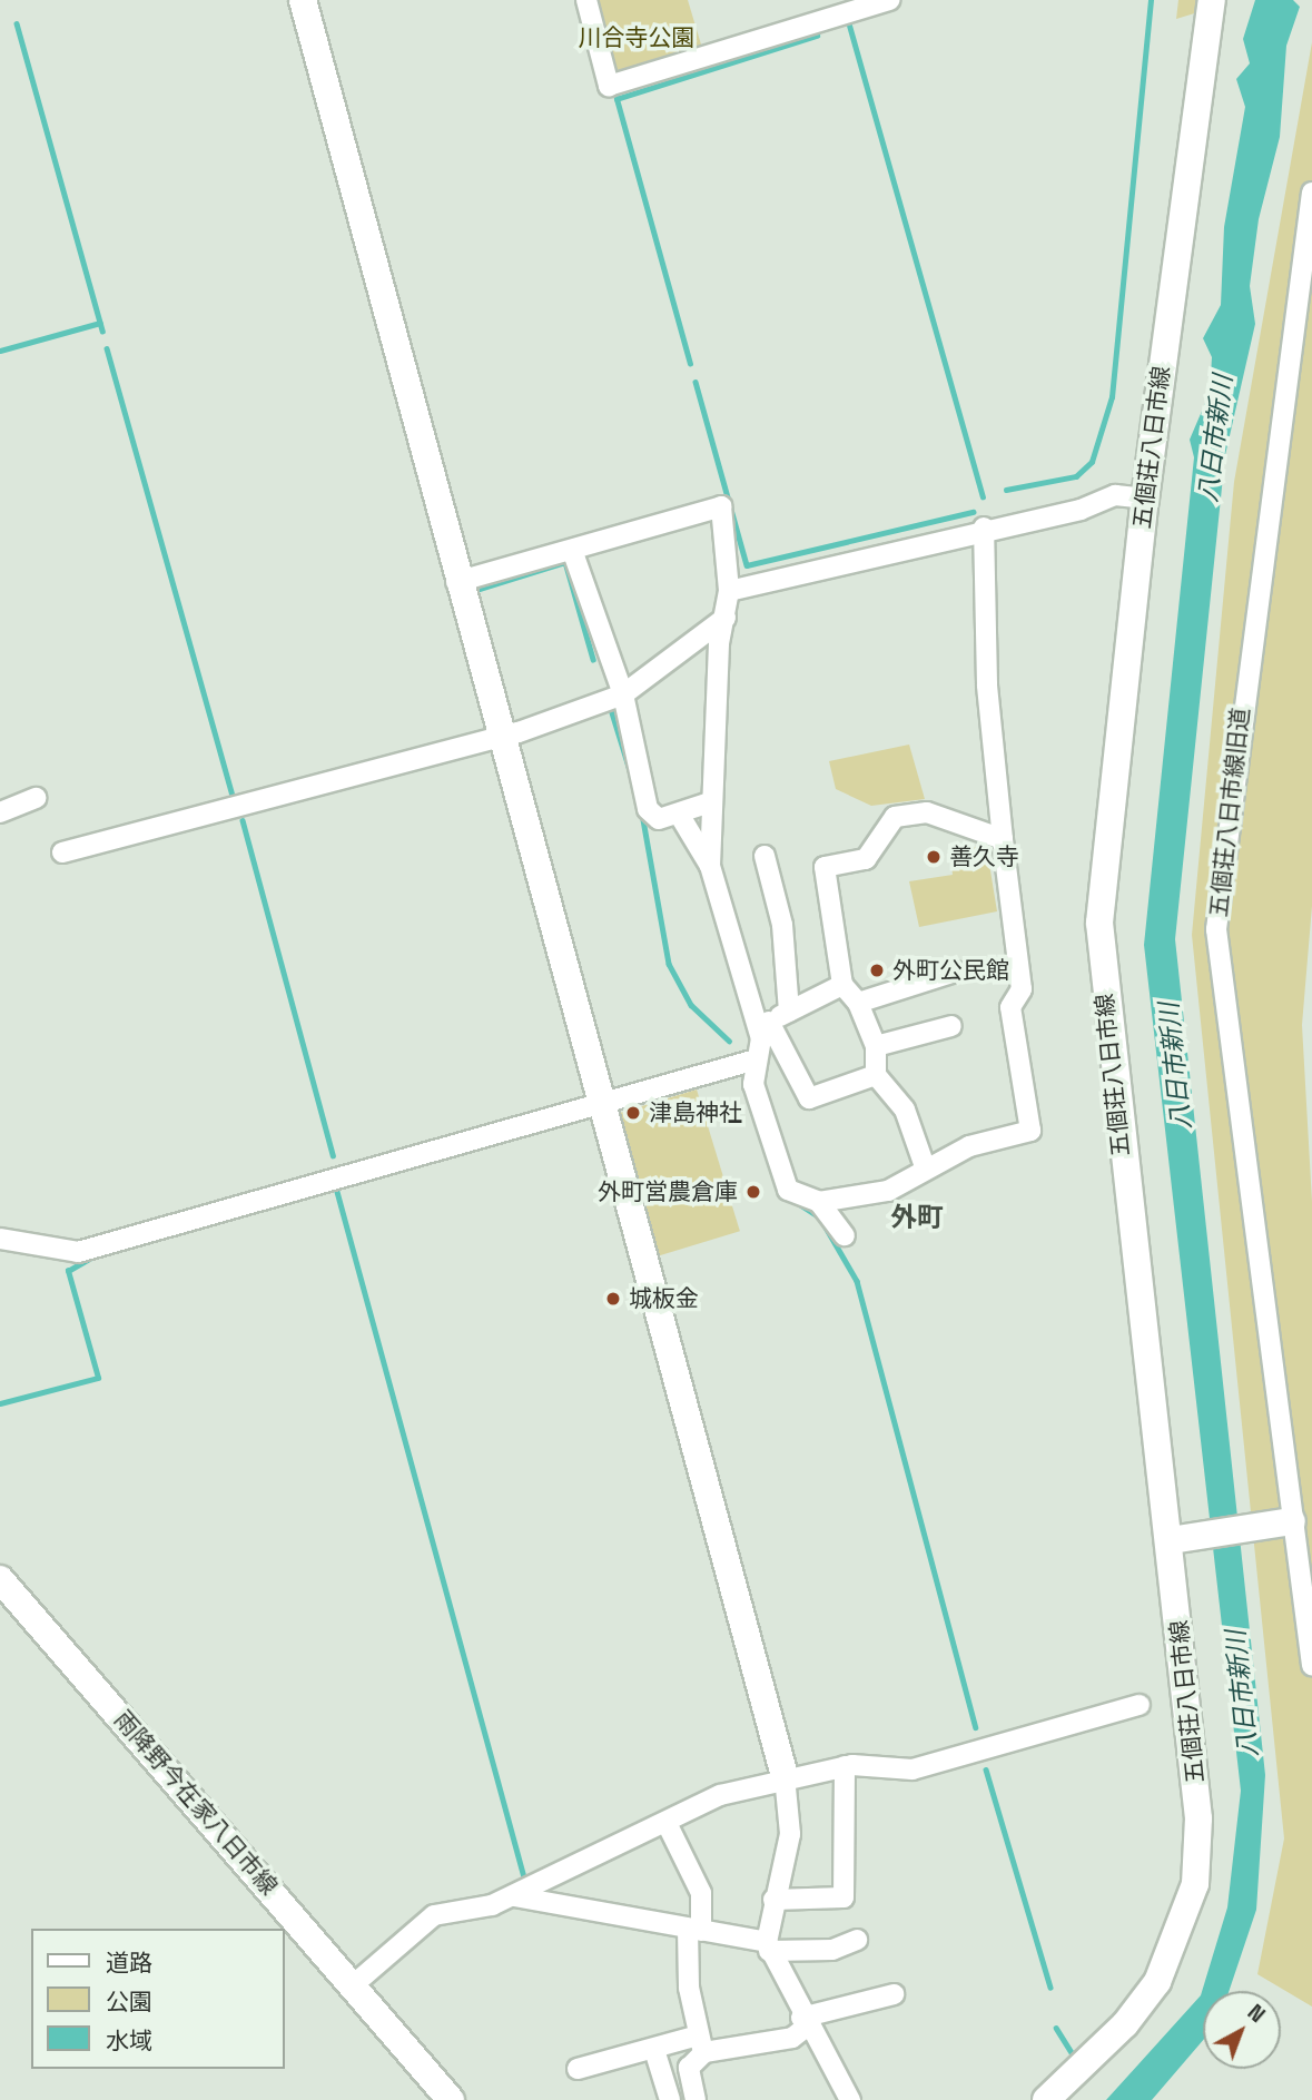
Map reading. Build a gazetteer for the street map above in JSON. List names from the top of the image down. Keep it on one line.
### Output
{"streets":{"main road":["五個荘八日市線","雨降野今在家八日市線"],"street":["五個荘八日市線旧道"]},"districts":["外町"],"water":["八日市新川"],"parks":["川合寺公園"],"places":["善久寺","外町公民館","津島神社","外町営農倉庫","城板金"],"legend":["道路","公園","水域"],"north":"top right"}
